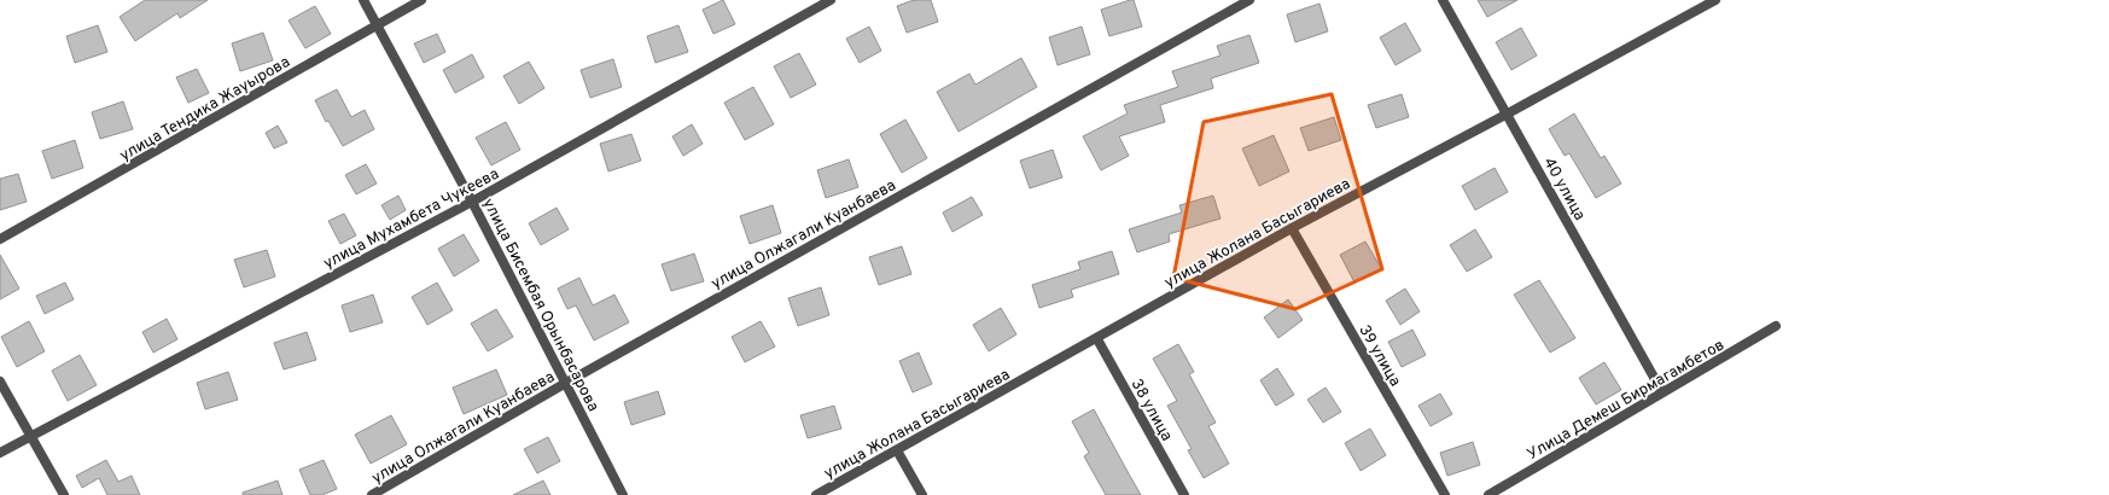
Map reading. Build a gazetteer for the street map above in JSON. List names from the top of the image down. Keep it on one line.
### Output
{"streets":{"street":["улица Тендика Жауырова","40 улица","улица Мухамбета Чукеева","улица Жолана Басыгариева","улица Олжагали Куанбаева","улица Бисембая Орынбасарова","39 улица","Улица Демеш Бирмагамбетов","38 улица"]},"crossings":[["улица Тендика Жауырова","улица Бисембая Орынбасарова"],["40 улица","улица Жолана Басыгариева"],["40 улица","Улица Демеш Бирмагамбетов"],["улица Мухамбета Чукеева","улица Бисембая Орынбасарова"],["улица Жолана Басыгариева","39 улица"],["улица Жолана Басыгариева","38 улица"],["улица Олжагали Куанбаева","улица Бисембая Орынбасарова"]]}
